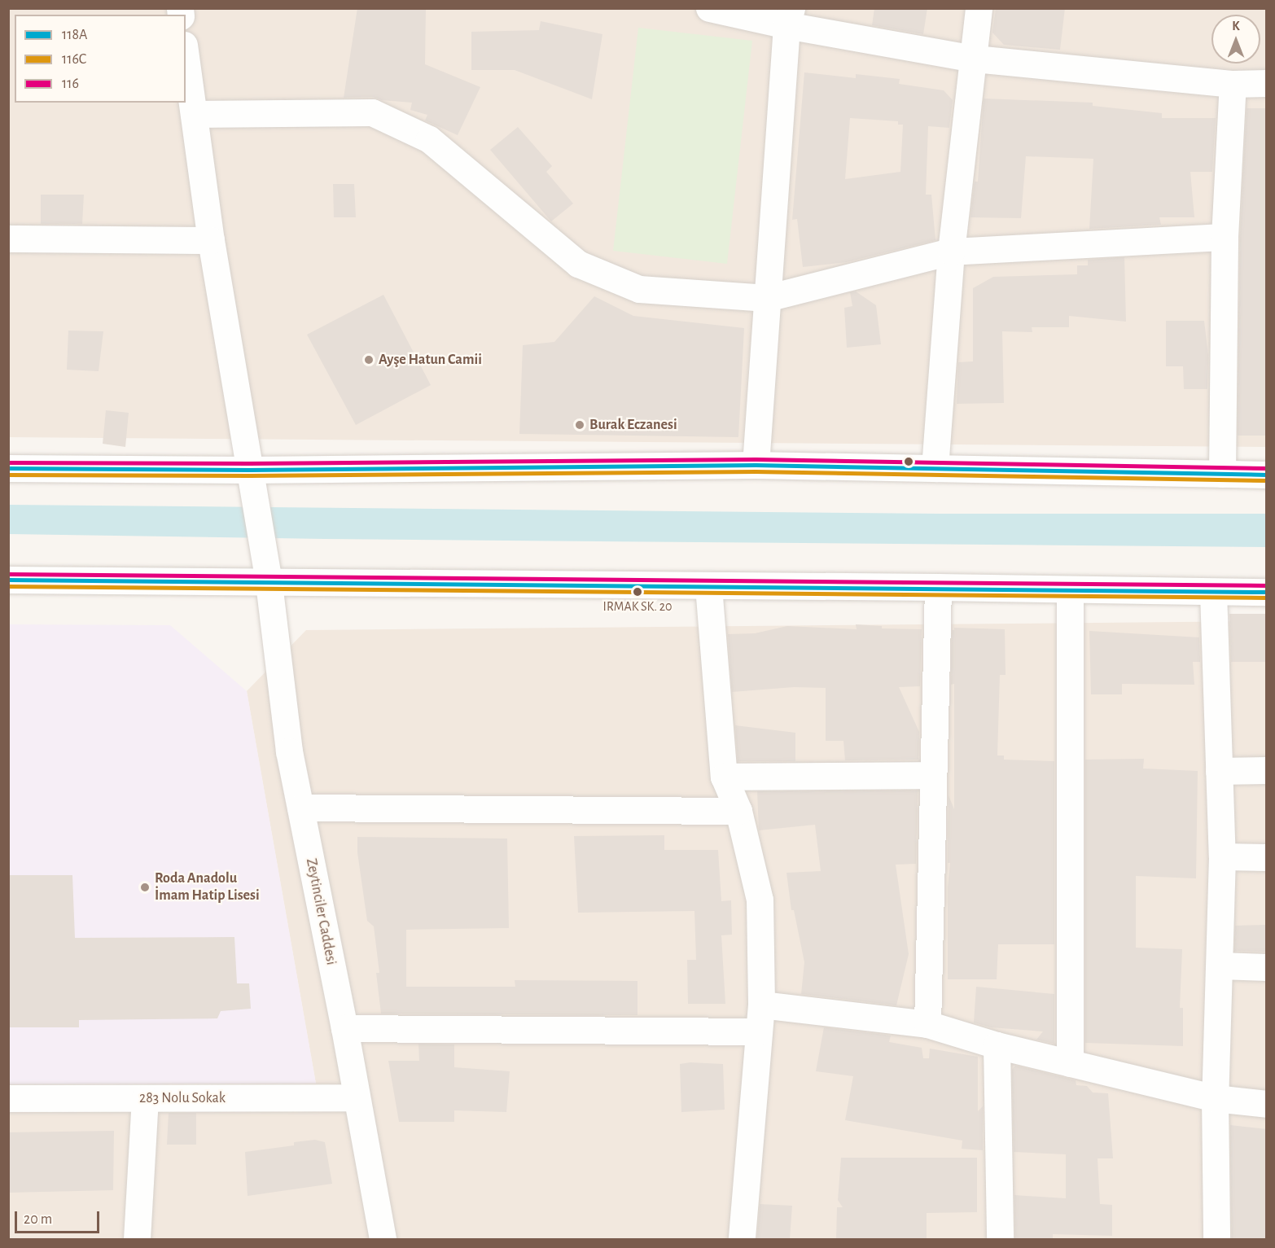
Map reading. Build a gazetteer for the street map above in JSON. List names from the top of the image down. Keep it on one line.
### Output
{"streets":{"street":["Zeytinciler Caddesi","283 Nolu Sokak"]},"crossings":[["Zeytinciler Caddesi","283 Nolu Sokak"]],"places":["Ayşe Hatun Camii","Burak Eczanesi","IRMAK SK. 20","Roda Anadolu İmam Hatip Lisesi"],"lines":["transit line 116","transit line 118A","transit line 116C"],"legend":["118A","116C","116"],"scale_bar":"20 m","north":"top"}
